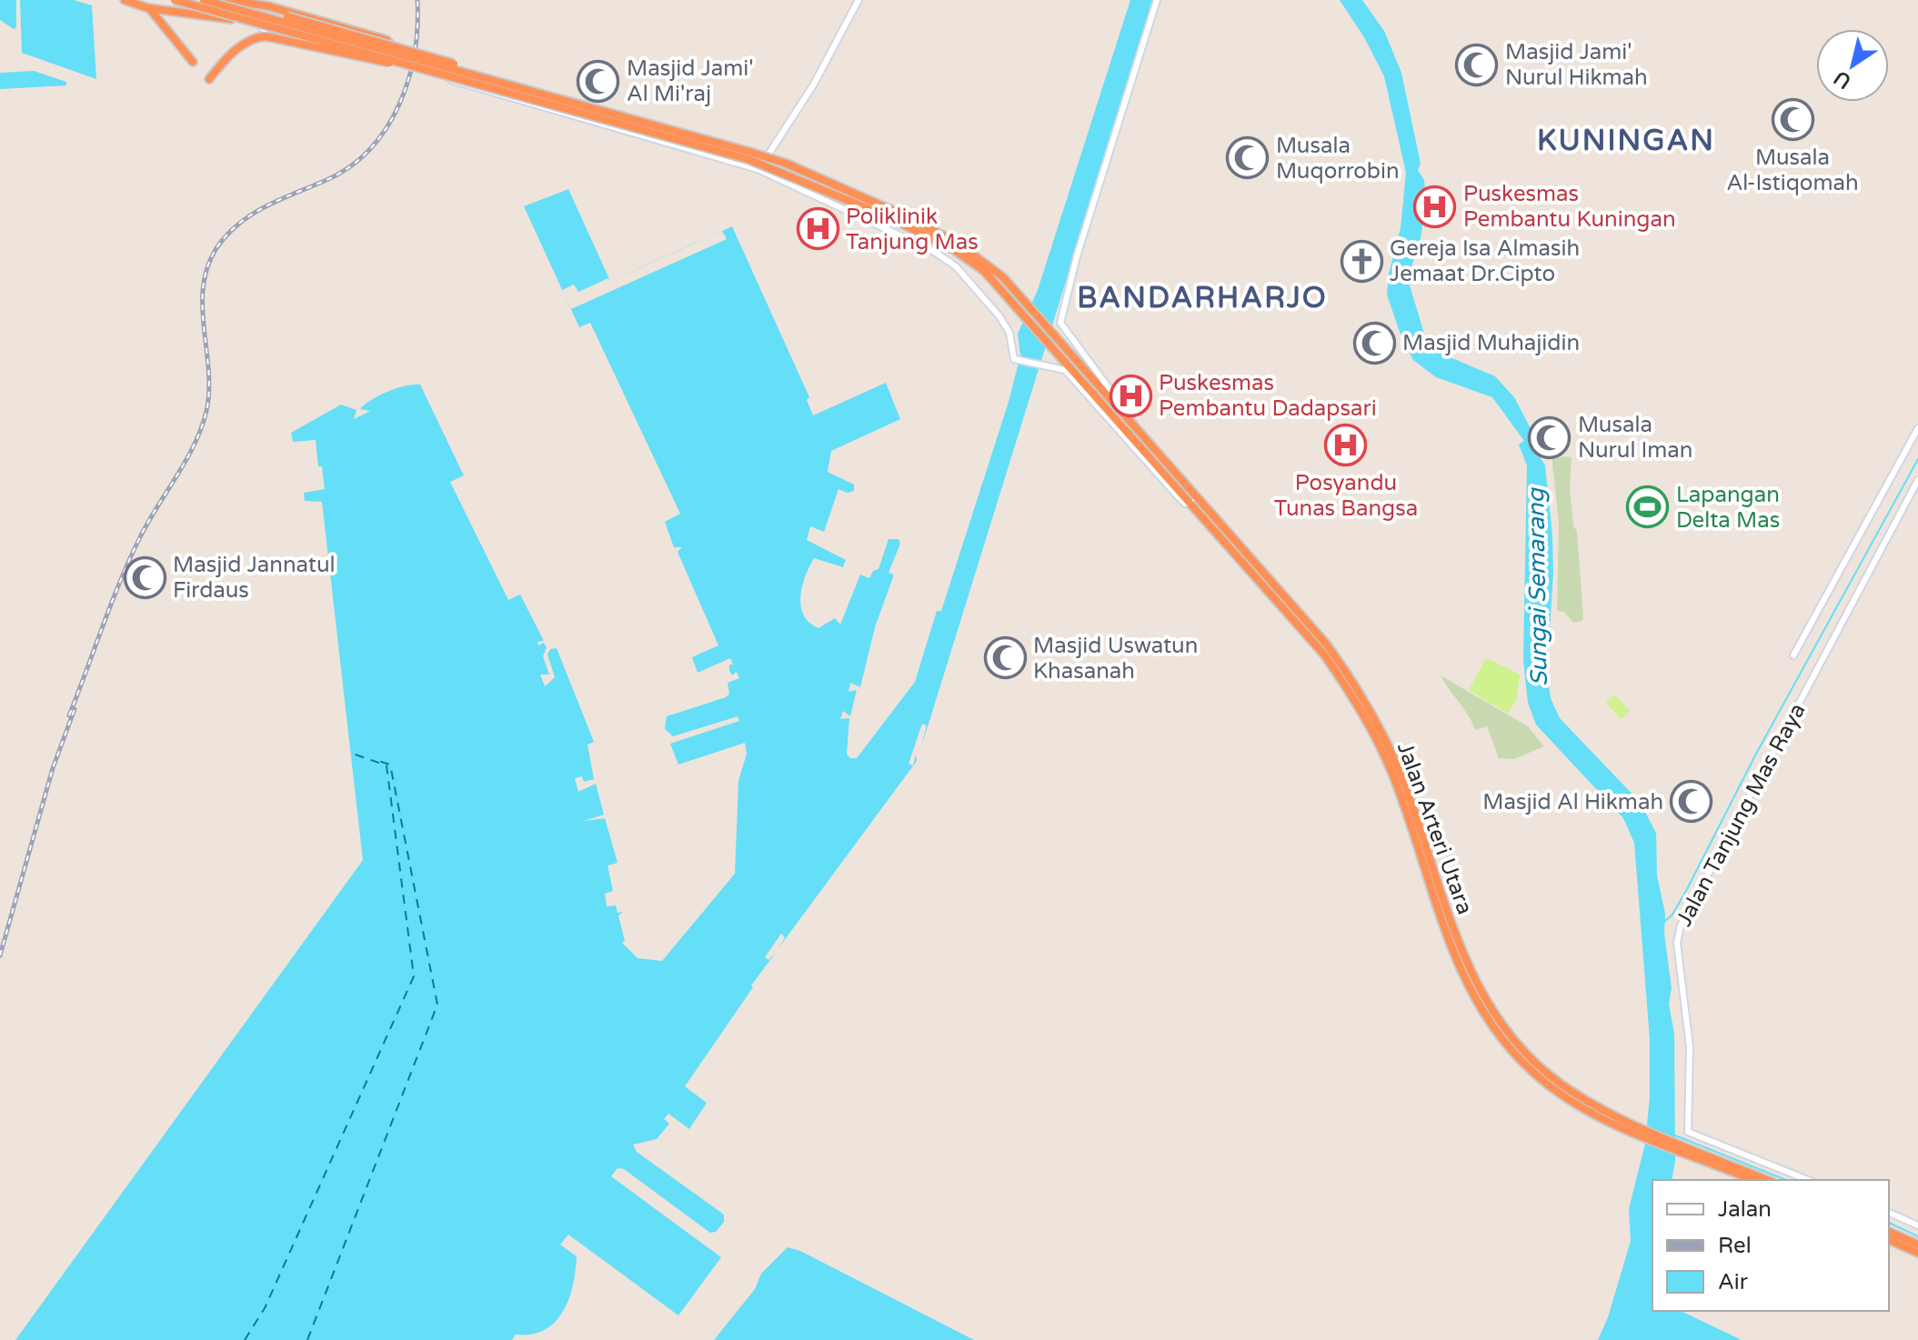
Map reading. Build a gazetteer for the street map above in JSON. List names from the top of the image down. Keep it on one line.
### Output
{"streets":{"highway":["Jalan Arteri Utara"],"street":["Jalan Tanjung Mas Raya"]},"districts":["KUNINGAN","BANDARHARJO"],"water":["Sungai Semarang"],"places":{"mosque":["Masjid Jami' Nurul Hikmah","Masjid Jami' Al Mi'raj","Musala Al-Istiqomah","Musala Muqorrobin","Masjid Muhajidin","Musala Nurul Iman","Masjid Jannatul Firdaus","Masjid Uswatun Khasanah","Masjid Al Hikmah"],"hospital":["Puskesmas Pembantu Kuningan","Poliklinik Tanjung Mas","Puskesmas Pembantu Dadapsari","Posyandu Tunas Bangsa"],"church":["Gereja Isa Almasih Jemaat Dr.Cipto"],"sports":["Lapangan Delta Mas"]},"legend":["Jalan","Rel","Air"],"north":"bottom left"}
